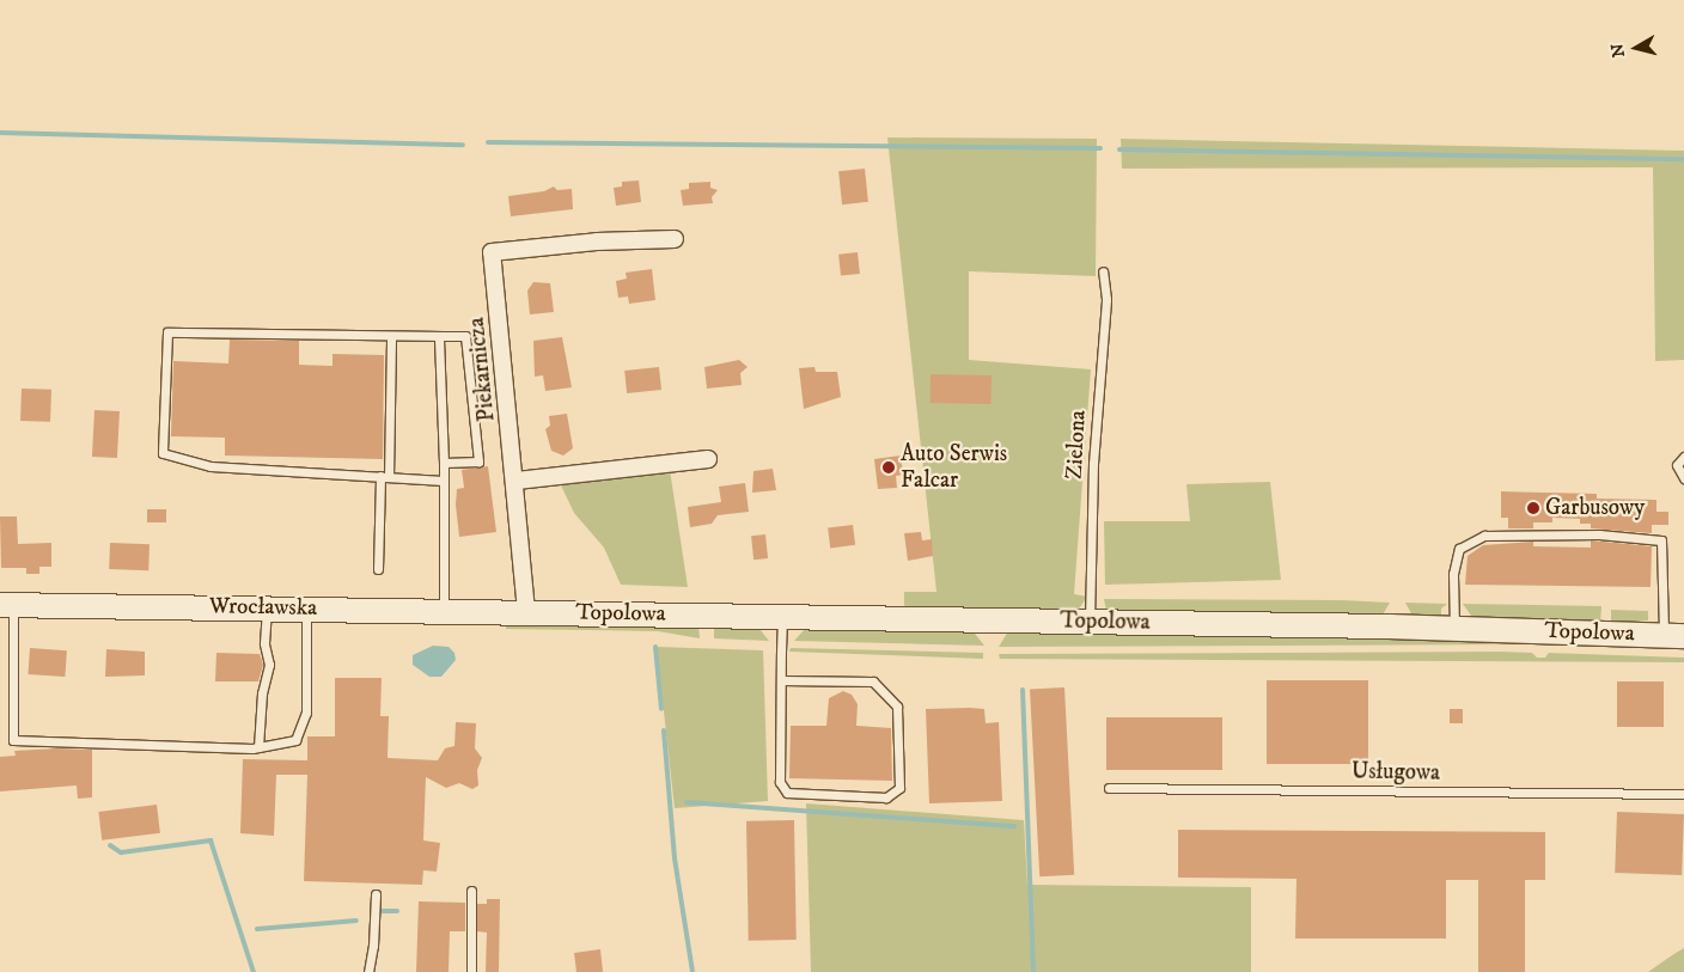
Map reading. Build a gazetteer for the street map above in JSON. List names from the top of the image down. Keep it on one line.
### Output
{"streets":{"main road":["Wrocławska","Topolowa"],"street":["Piekarnicza"],"lane":["Zielona","Usługowa"]},"crossings":[["Piekarnicza","Wrocławska"],["Piekarnicza","Topolowa"],["Zielona","Topolowa"],["Wrocławska","Topolowa"]],"places":["Auto Serwis Falcar","Garbusowy"],"north":"left"}
